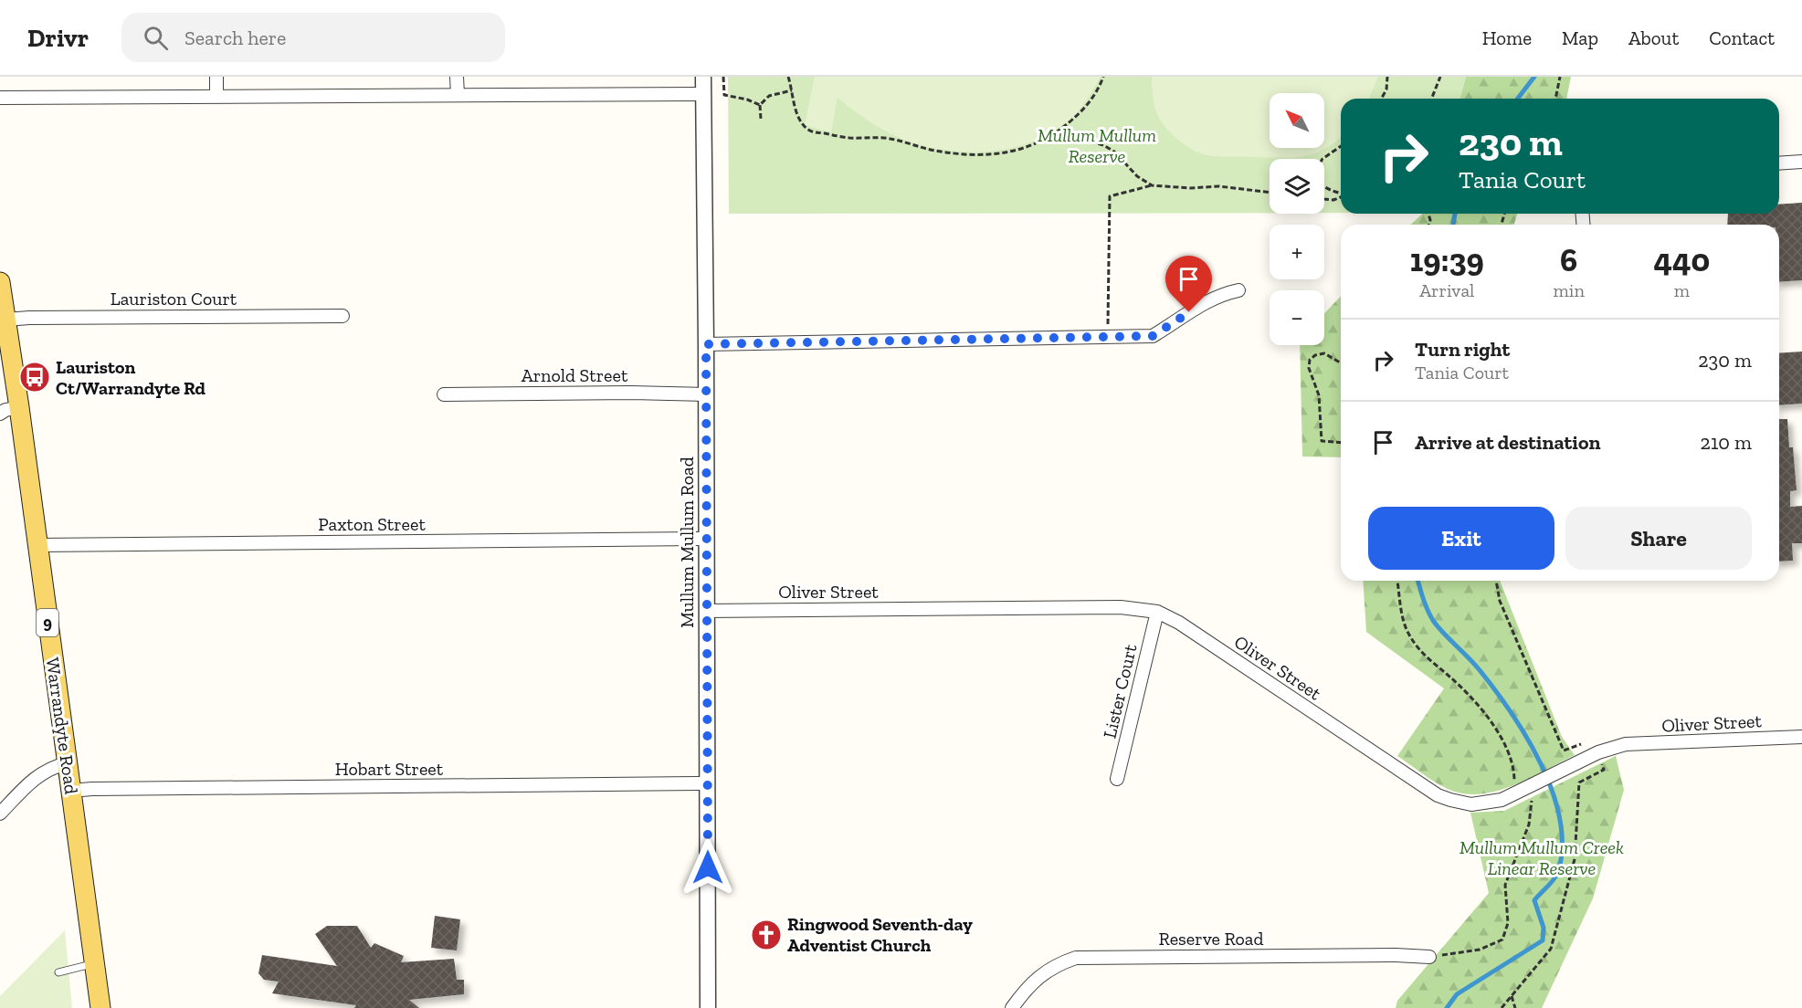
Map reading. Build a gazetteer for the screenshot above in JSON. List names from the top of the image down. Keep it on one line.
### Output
{"streets":{"main road":["9","Warrandyte Road"],"street":["Lauriston Court","Arnold Street","Paxton Street","Mullum Mullum Road","Oliver Street","Lister Court","Hobart Street","Reserve Road"]},"crossings":[["Lauriston Court","Warrandyte Road"],["Arnold Street","Mullum Mullum Road"],["Paxton Street","Mullum Mullum Road"],["Paxton Street","Warrandyte Road"],["Mullum Mullum Road","Oliver Street"],["Mullum Mullum Road","Hobart Street"],["Oliver Street","Lister Court"],["Warrandyte Road","Hobart Street"]],"parks":["Mullum Mullum Reserve","Mullum Mullum Creek Linear Reserve"],"places":{"bus stop":["Lauriston Ct/Warrandyte Rd"],"church":["Ringwood Seventh-day Adventist Church"]},"north":"top left","page":{"header":"Drivr","search":"Search here","nav":["Home","Map","About","Contact"],"map_buttons":["+","−"],"turn":["230 m","Tania Court"],"eta":["19:39","Arrival","6","min","440","m"],"list":[{"name":"Turn right","note":"Tania Court","value":"230 m"},{"name":"Arrive at destination","value":"210 m"}],"buttons":["Exit","Share"]}}
